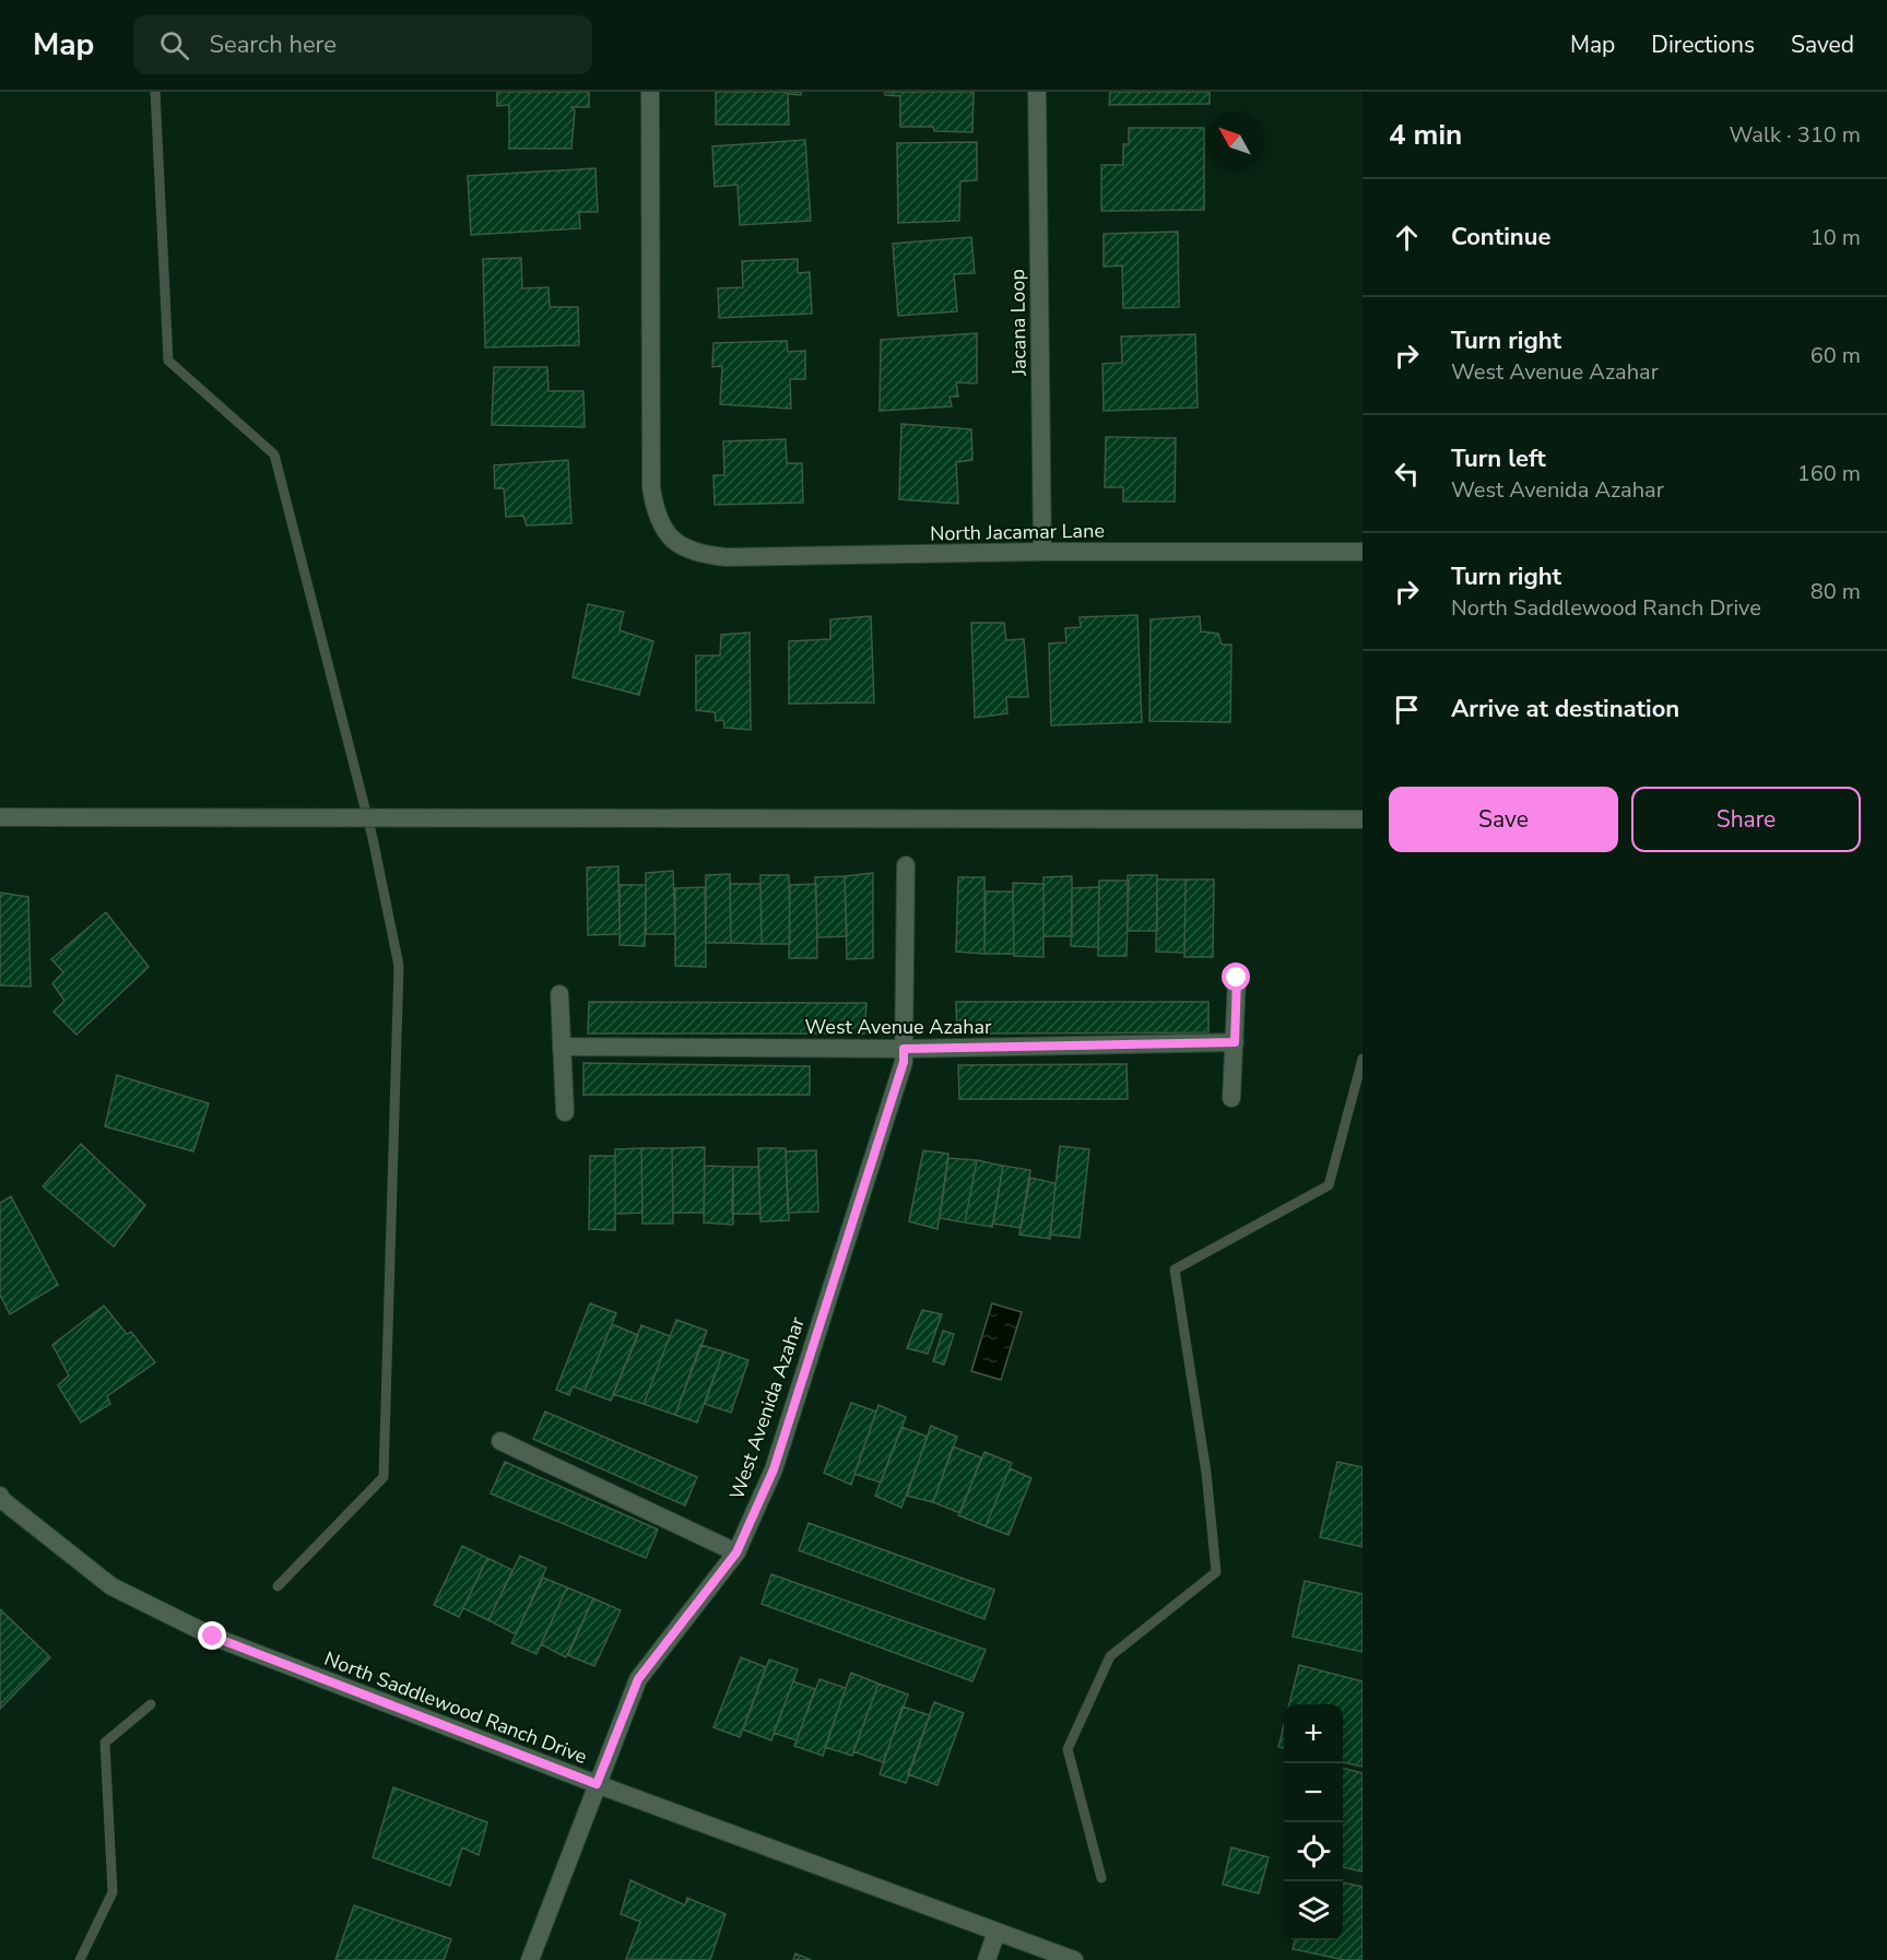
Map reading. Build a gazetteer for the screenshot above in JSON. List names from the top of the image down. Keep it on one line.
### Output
{"streets":{"street":["Jacana Loop","North Jacamar Lane","West Avenue Azahar","West Avenida Azahar","North Saddlewood Ranch Drive"]},"crossings":[["Jacana Loop","North Jacamar Lane"],["West Avenue Azahar","West Avenida Azahar"],["West Avenida Azahar","North Saddlewood Ranch Drive"]],"north":"top left","page":{"header":"Map","search":"Search here","nav":["Map","Directions","Saved"],"heading":["4 min","Walk · 310 m"],"list":[["Continue","10 m"],["Turn right","West Avenue Azahar","60 m"],["Turn left","West Avenida Azahar","160 m"],["Turn right","North Saddlewood Ranch Drive","80 m"],"Arrive at destination"],"buttons":["Save","Share"],"map_buttons":["+","−"]}}
